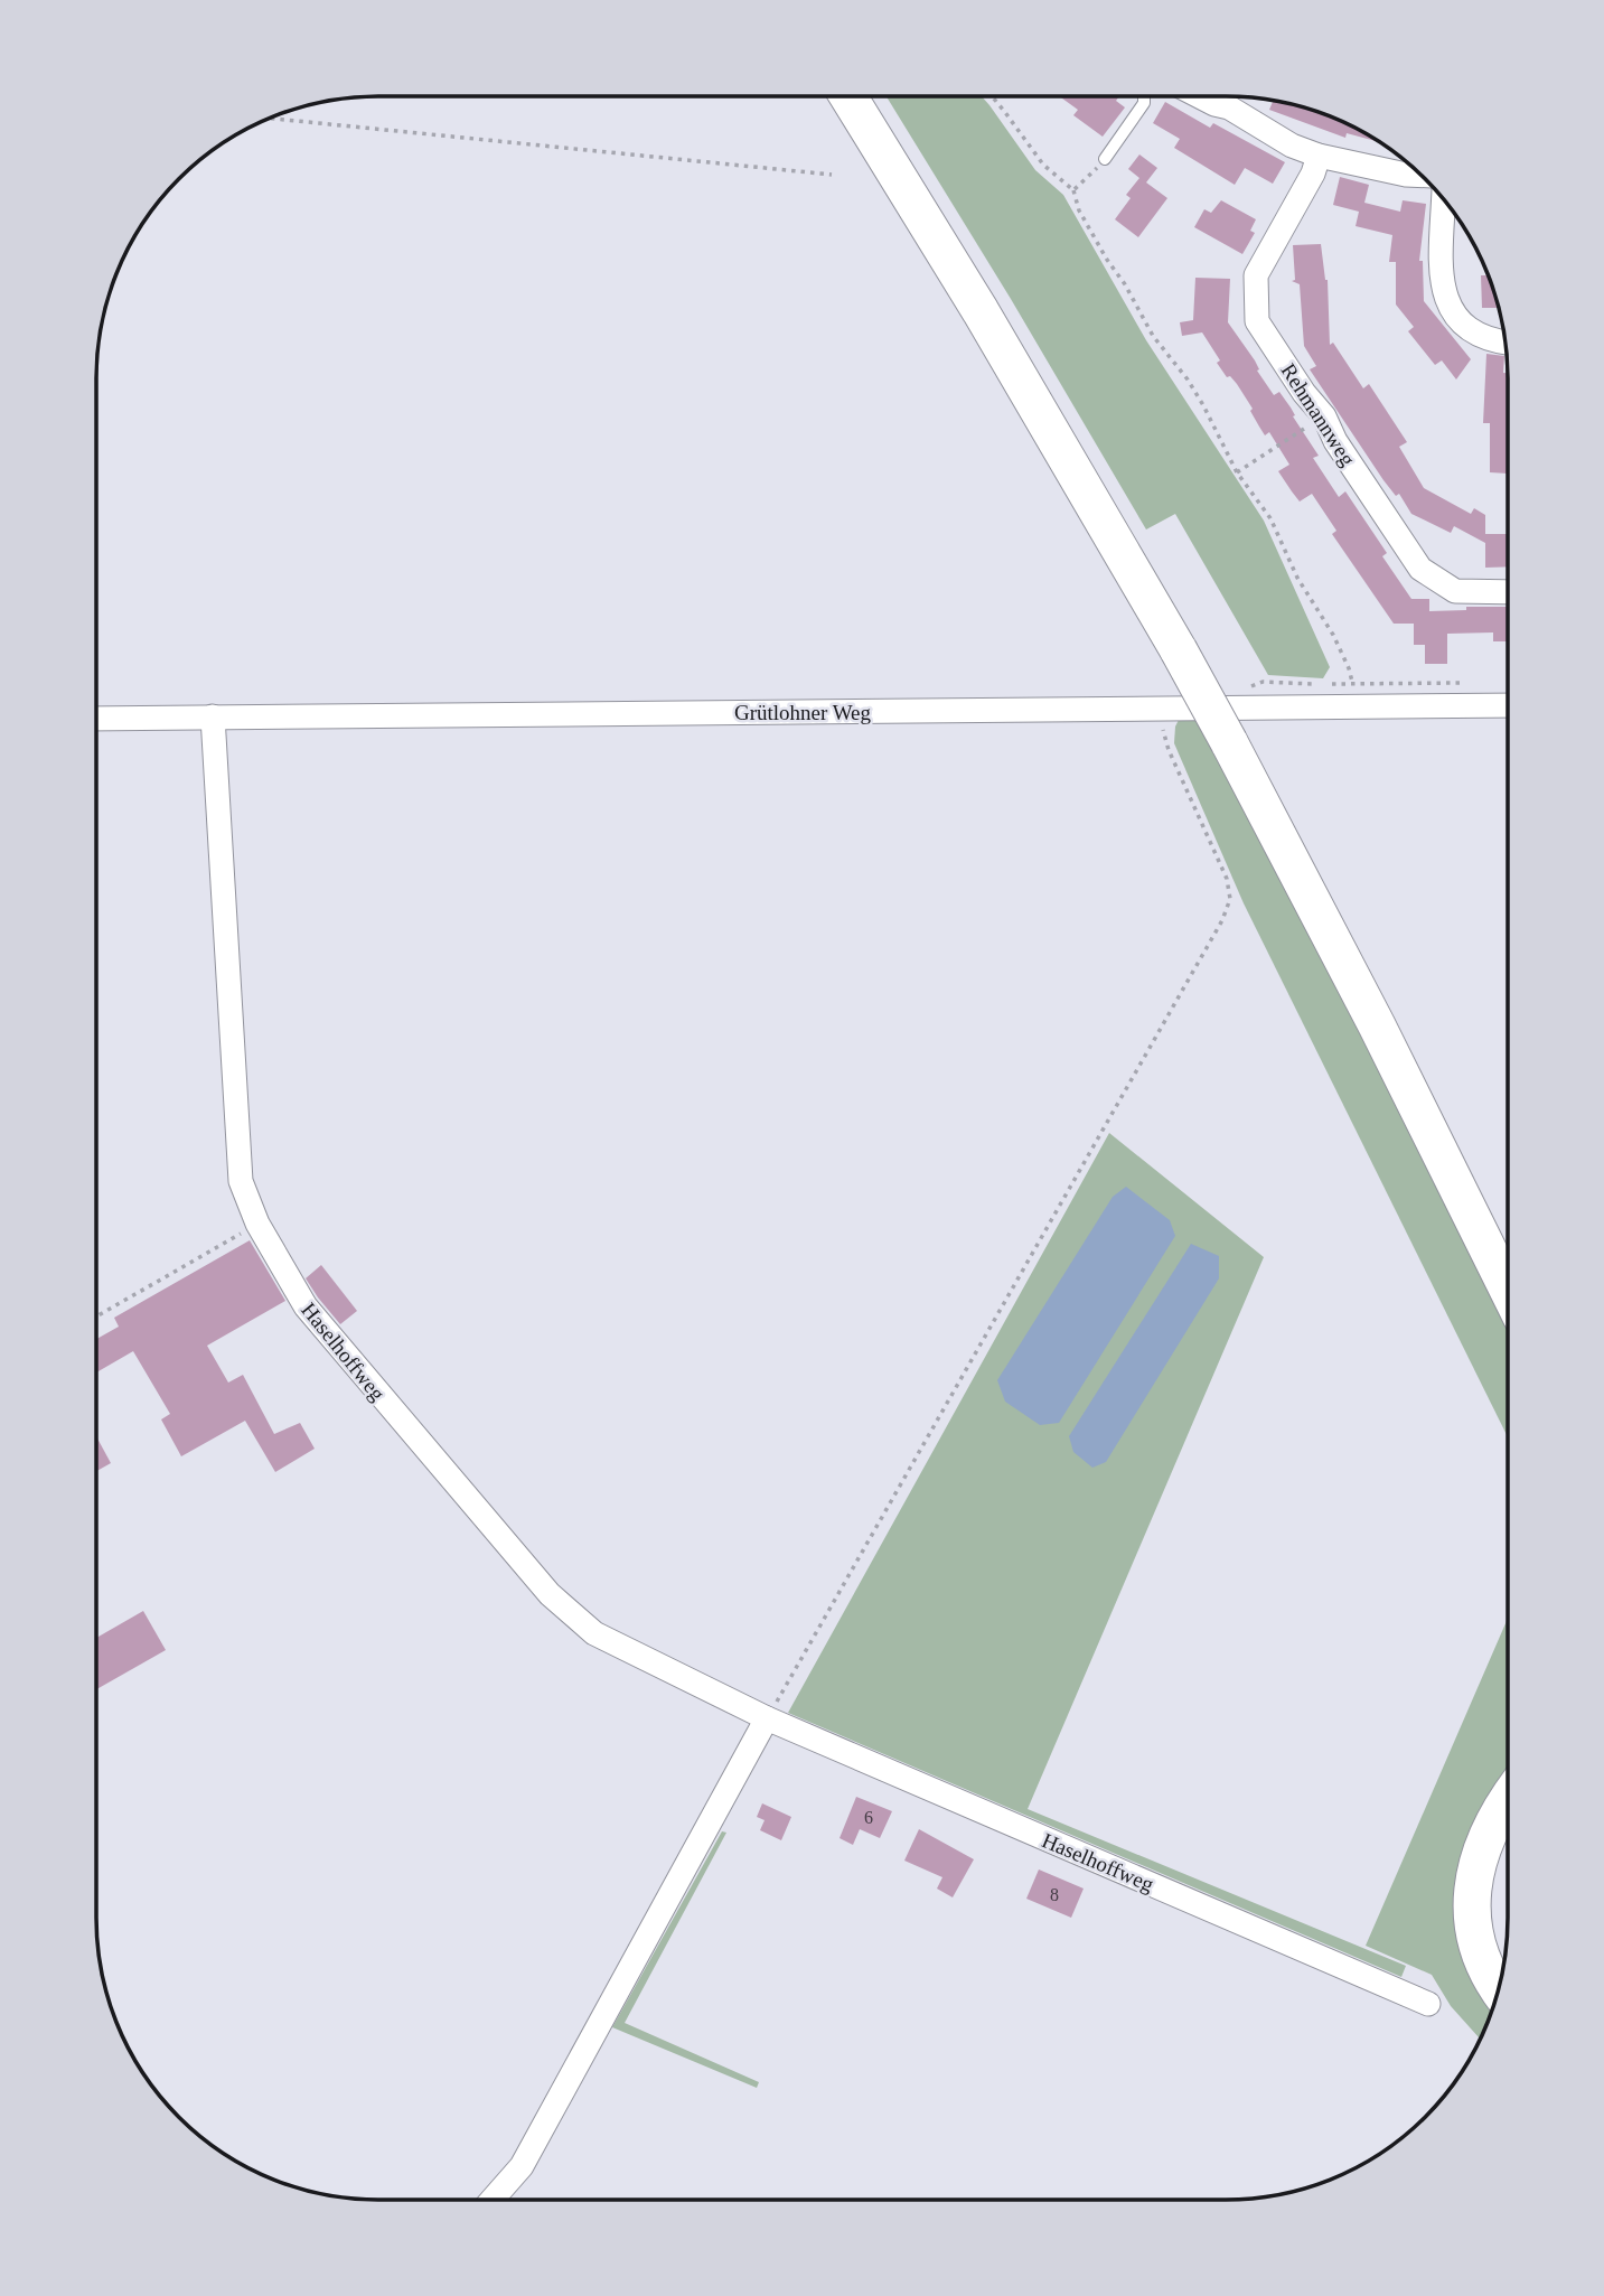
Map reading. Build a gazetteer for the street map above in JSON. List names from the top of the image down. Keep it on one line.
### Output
{"streets":{"street":["Rehmannweg","Grütlohner Weg","Haselhoffweg"]},"crossings":[["Grütlohner Weg","Haselhoffweg"]],"house_numbers":["6","8"]}
